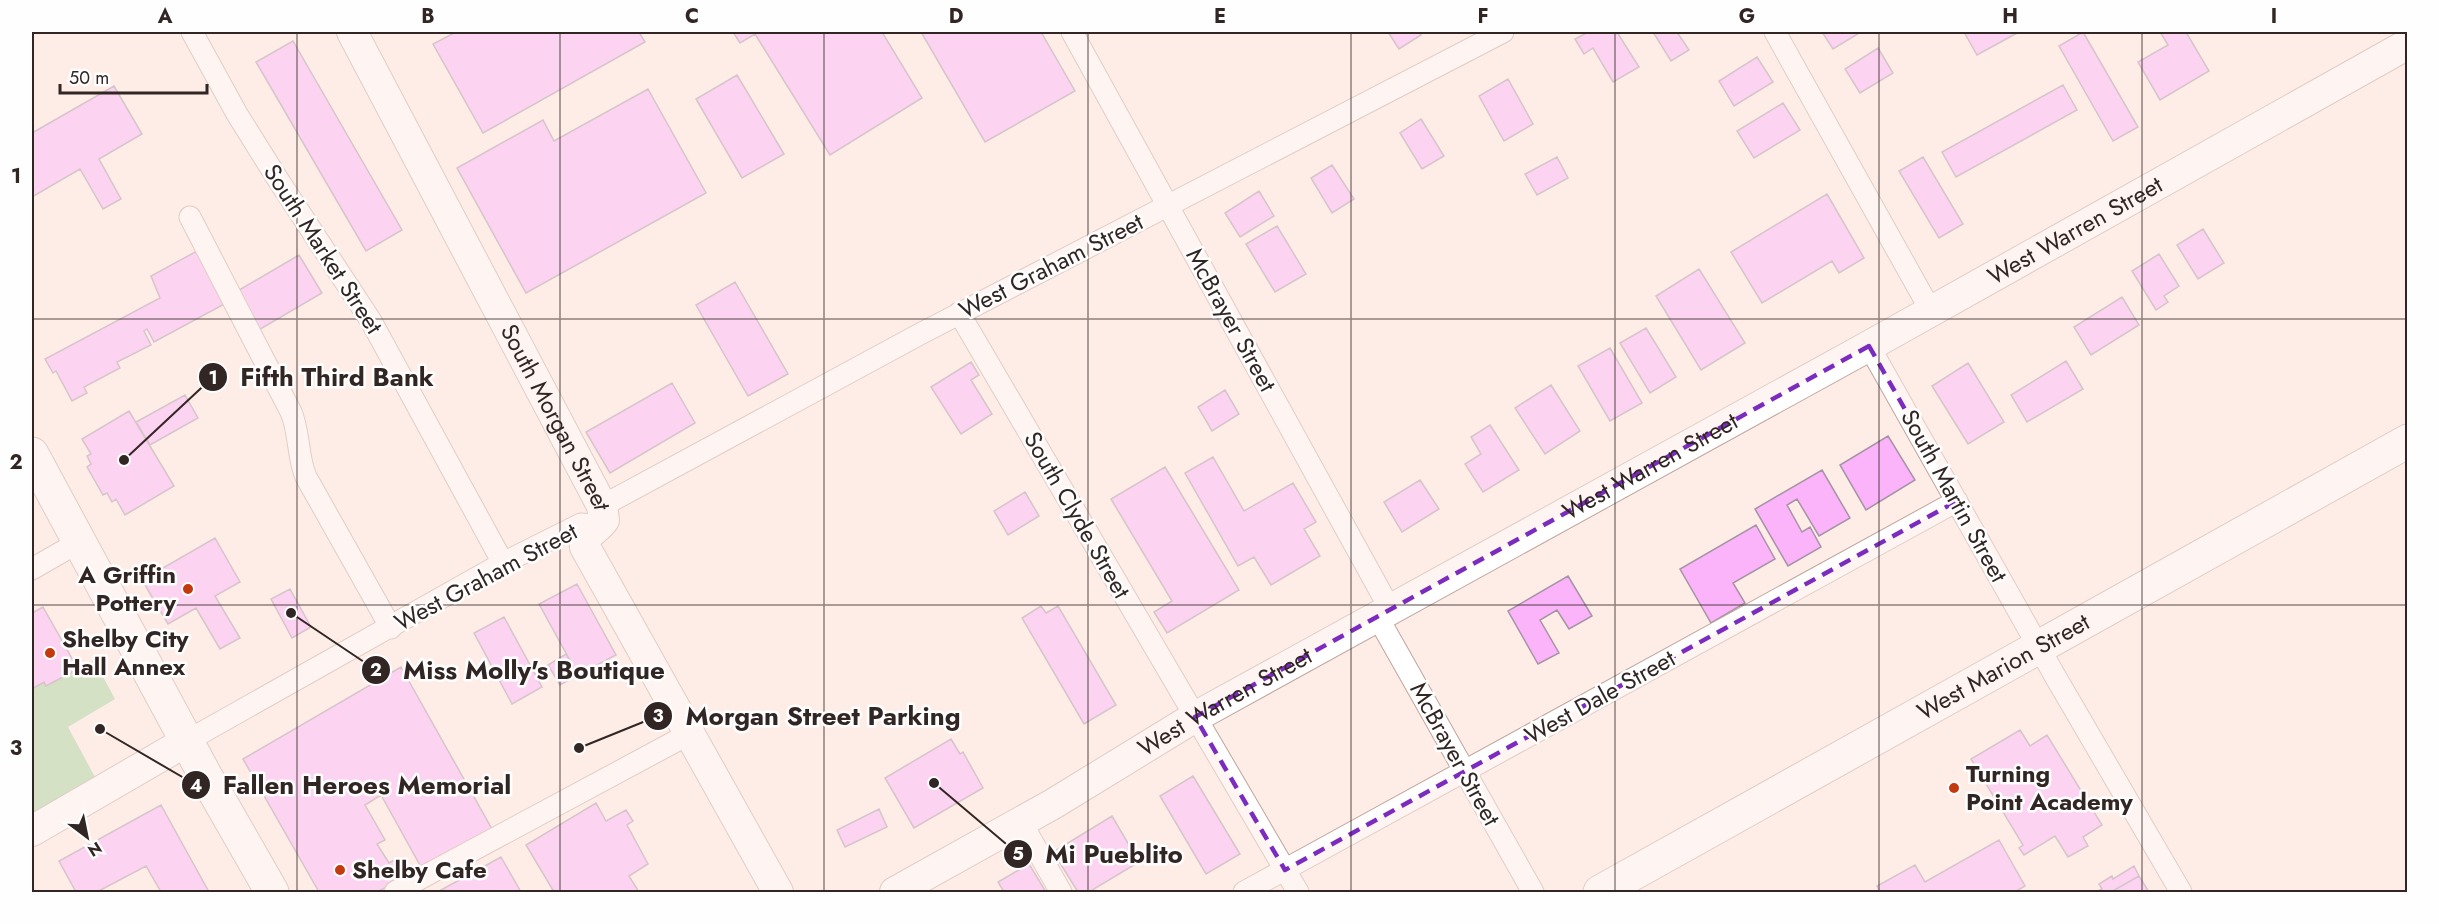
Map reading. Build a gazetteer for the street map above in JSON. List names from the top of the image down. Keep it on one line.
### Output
{"streets":{"main road":["West Warren Street","South Morgan Street","West Marion Street"],"street":["South Market Street","West Graham Street","McBrayer Street","South Martin Street","South Clyde Street","West Dale Street"]},"crossings":[["West Warren Street","McBrayer Street"],["West Warren Street","South Martin Street"],["West Warren Street","South Clyde Street"],["South Market Street","West Graham Street"],["West Graham Street","McBrayer Street"],["West Graham Street","South Morgan Street"],["West Graham Street","South Clyde Street"],["McBrayer Street","West Dale Street"],["South Martin Street","West Marion Street"],["South Martin Street","West Dale Street"],["South Clyde Street","West Dale Street"]],"places":["Fifth Third Bank","A Griffin Pottery","Miss Molly's Boutique","Shelby City Hall Annex","Fallen Heroes Memorial","Morgan Street Parking","Mi Pueblito","Turning Point Academy","Shelby Cafe"],"scale_bar":"50 m","north":"bottom right","grid":{"columns":["A","B","C","D","E","F","G","H","I"],"rows":["1","2","3"]}}
